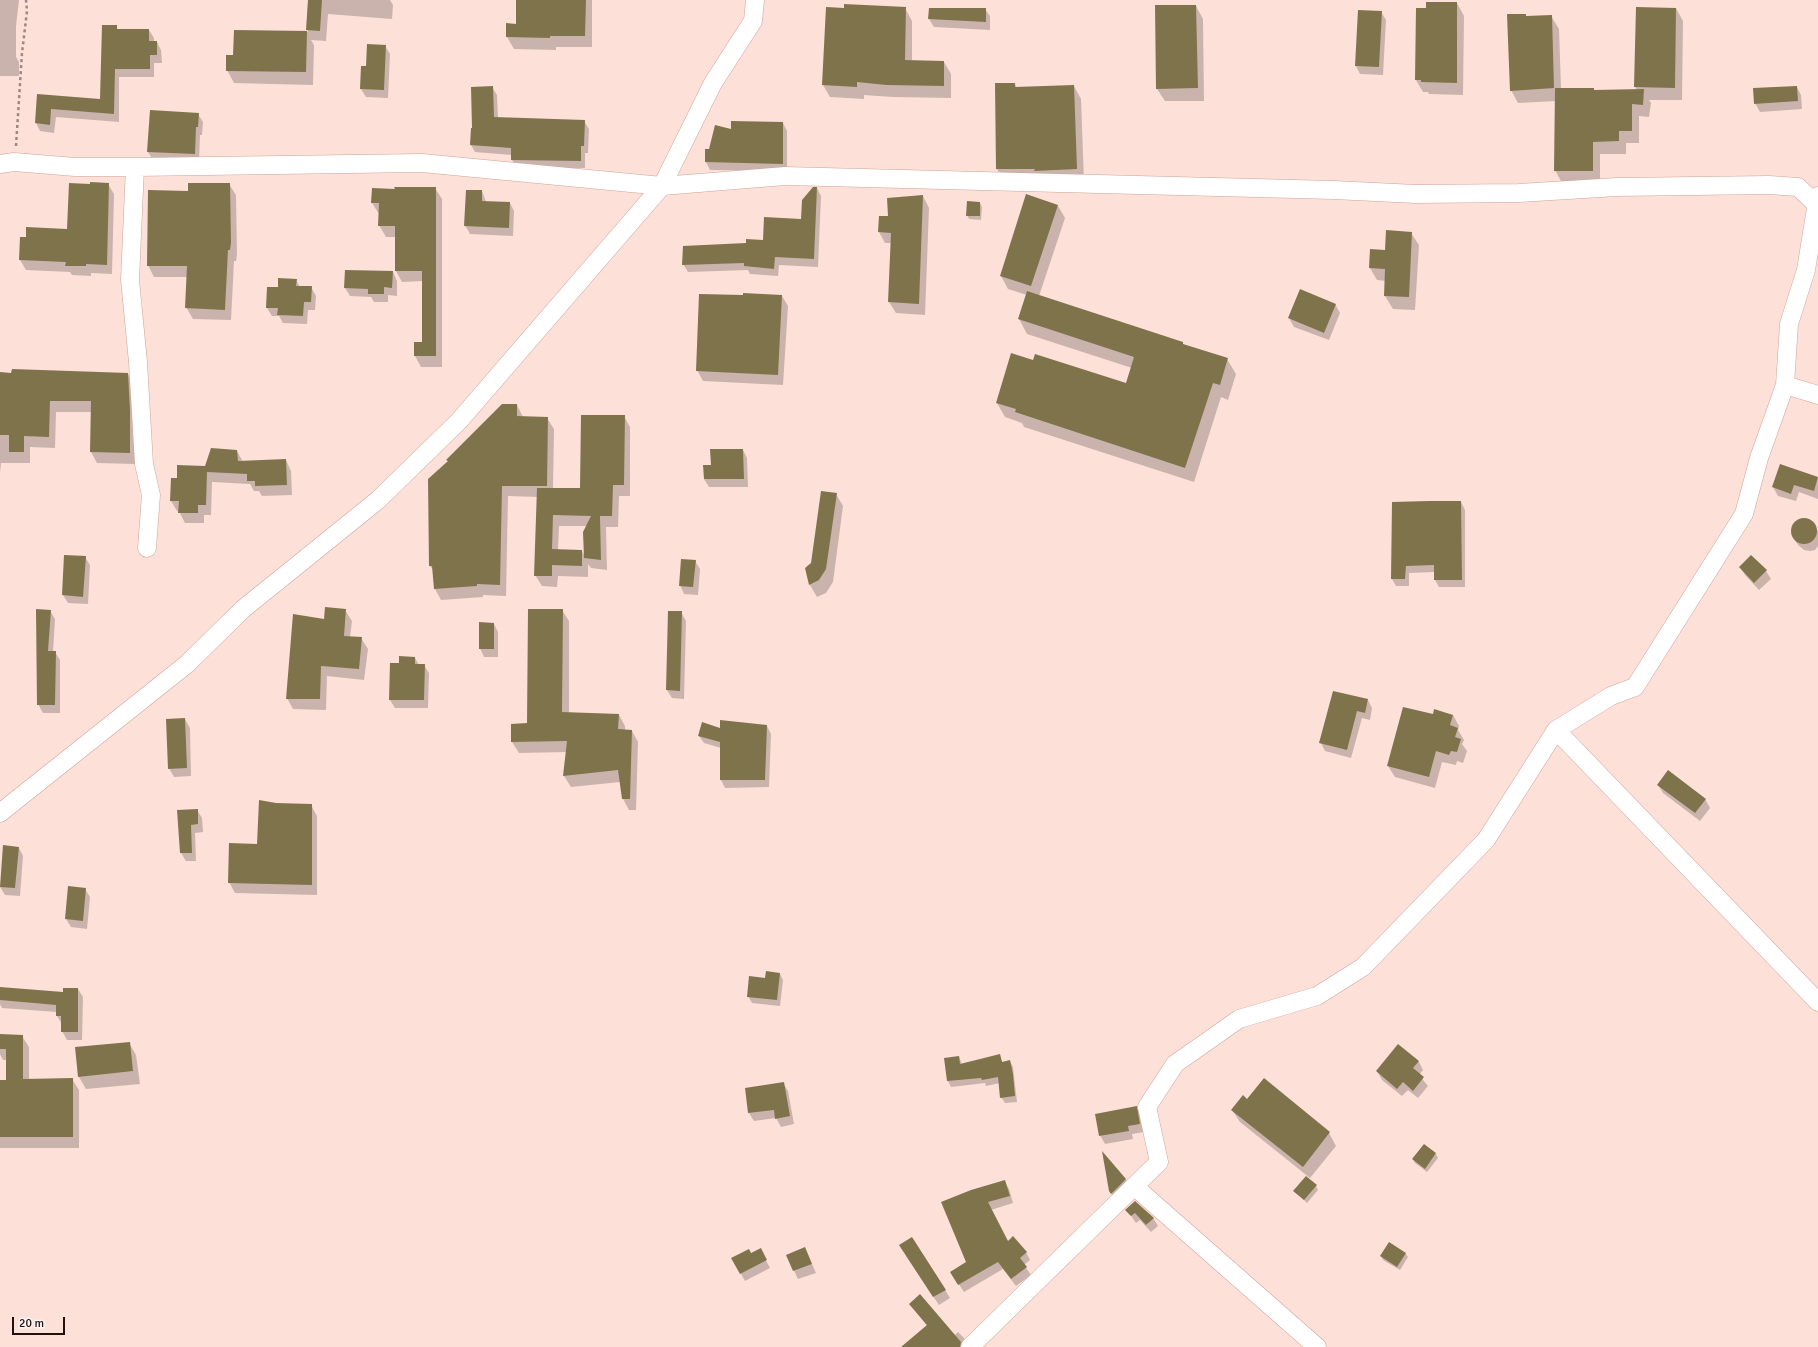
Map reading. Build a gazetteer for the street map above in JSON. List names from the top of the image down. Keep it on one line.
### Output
{"scale_bar":"20 m"}
